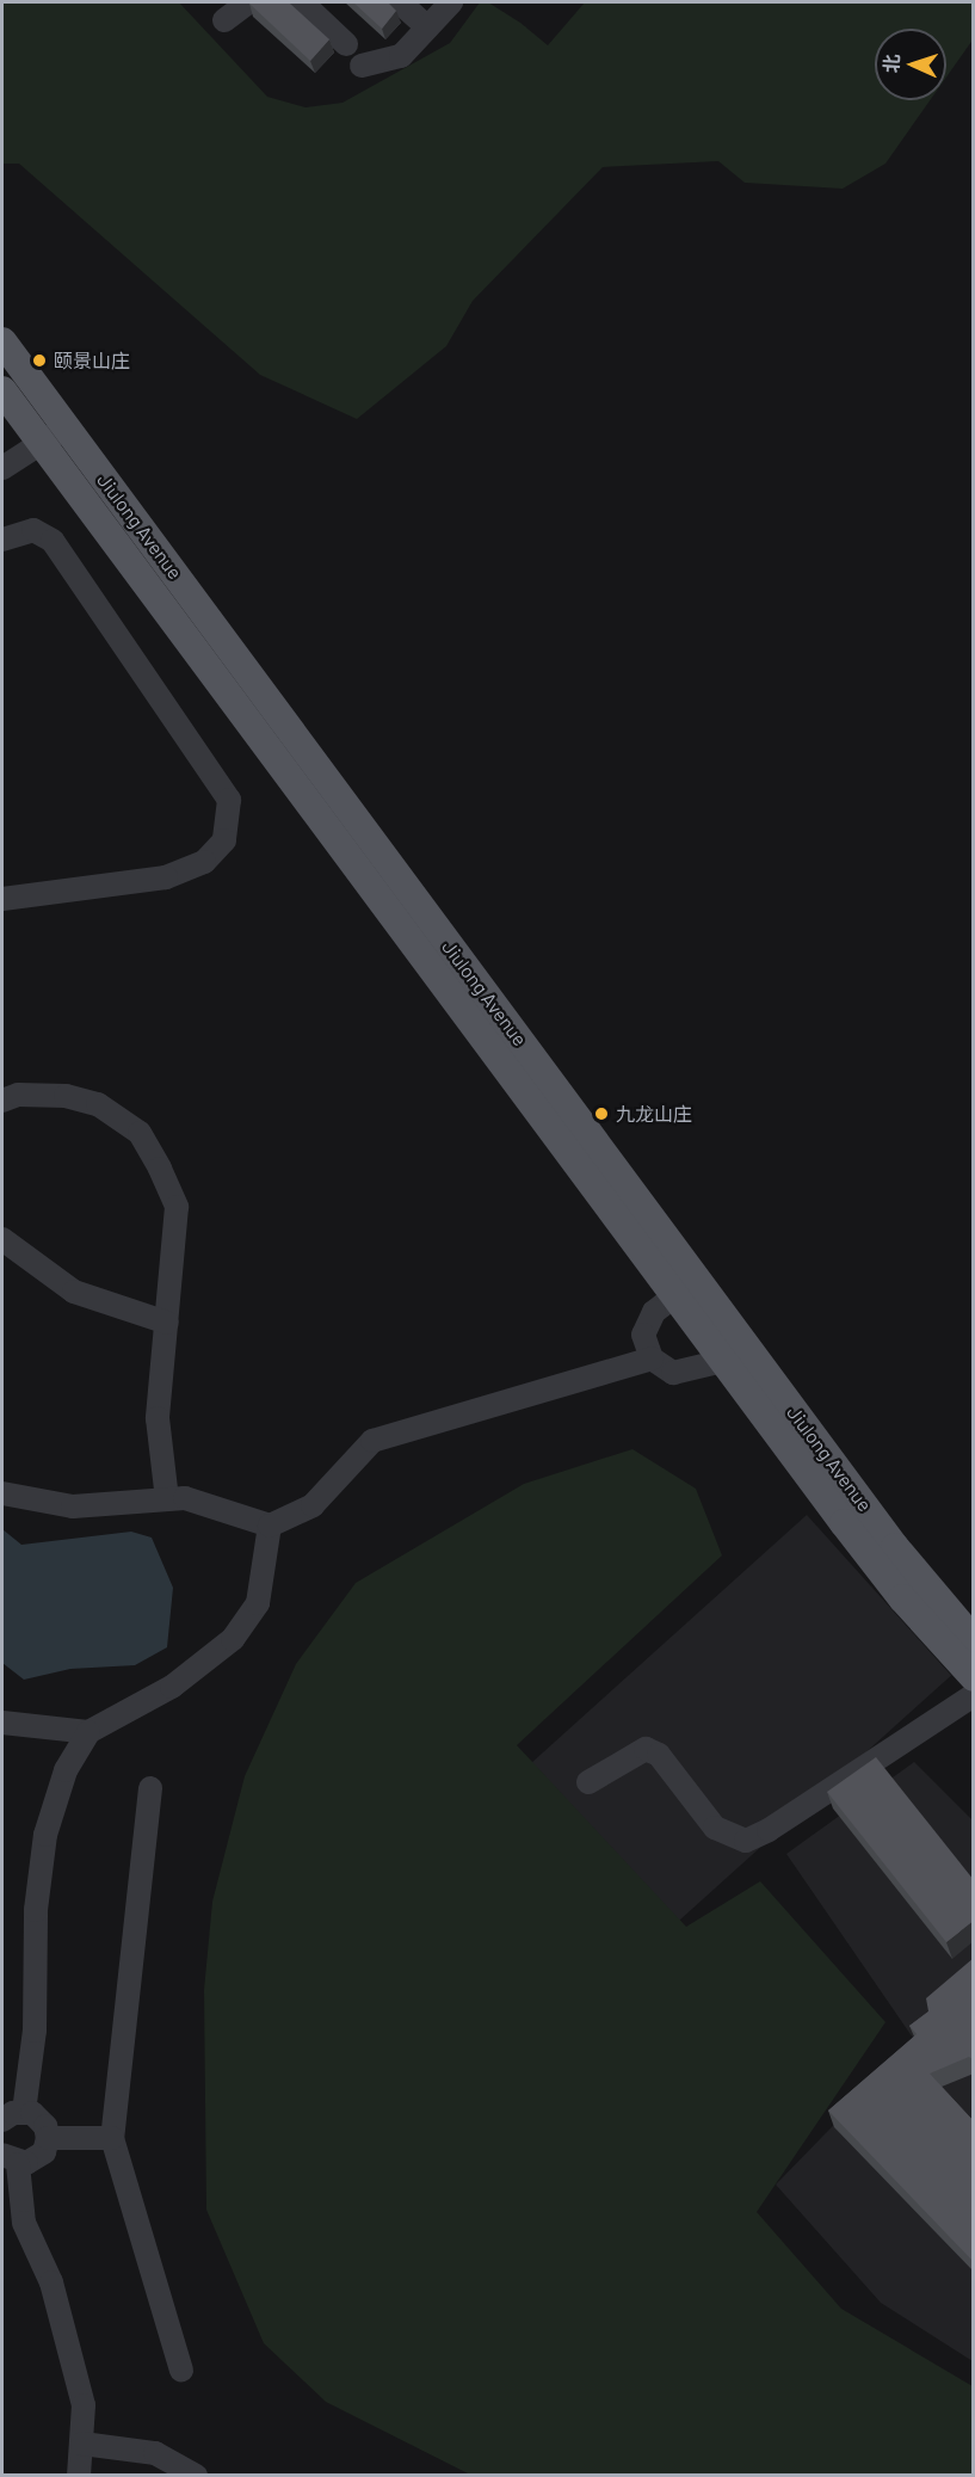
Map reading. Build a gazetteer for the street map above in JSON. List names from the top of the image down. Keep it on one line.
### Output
{"streets":{"main road":["Jiulong Avenue"]},"places":["颐景山庄","九龙山庄"],"north":"left"}
